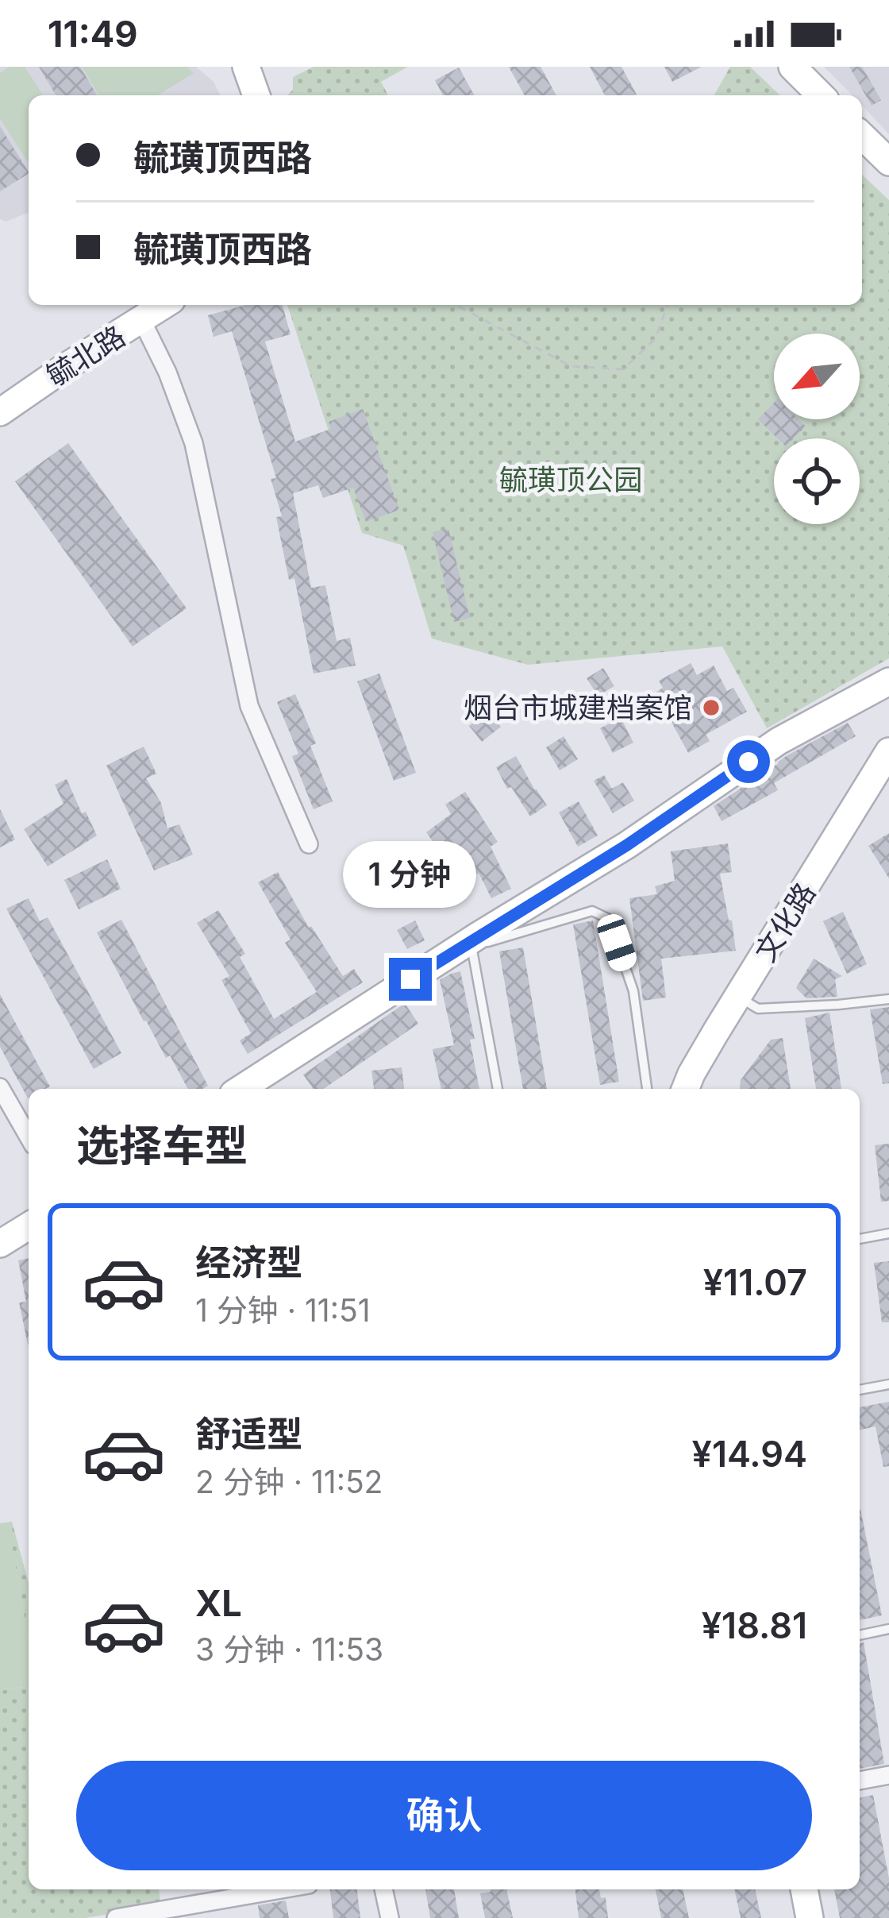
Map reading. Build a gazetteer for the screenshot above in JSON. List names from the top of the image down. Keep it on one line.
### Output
{"streets":{"street":["毓北路","文化路"]},"parks":["毓璜顶公园"],"places":["烟台市城建档案馆"],"north":"bottom left","page":{"status":"11:49","banner":["毓璜顶西路","毓璜顶西路"],"bubble":"1 分钟","heading":"选择车型","list":[{"name":"经济型","note":"1 分钟 · 11:51","value":"¥11.07"},{"name":"舒适型","note":"2 分钟 · 11:52","value":"¥14.94"},{"name":"XL","note":"3 分钟 · 11:53","value":"¥18.81"}],"buttons":"确认"}}
